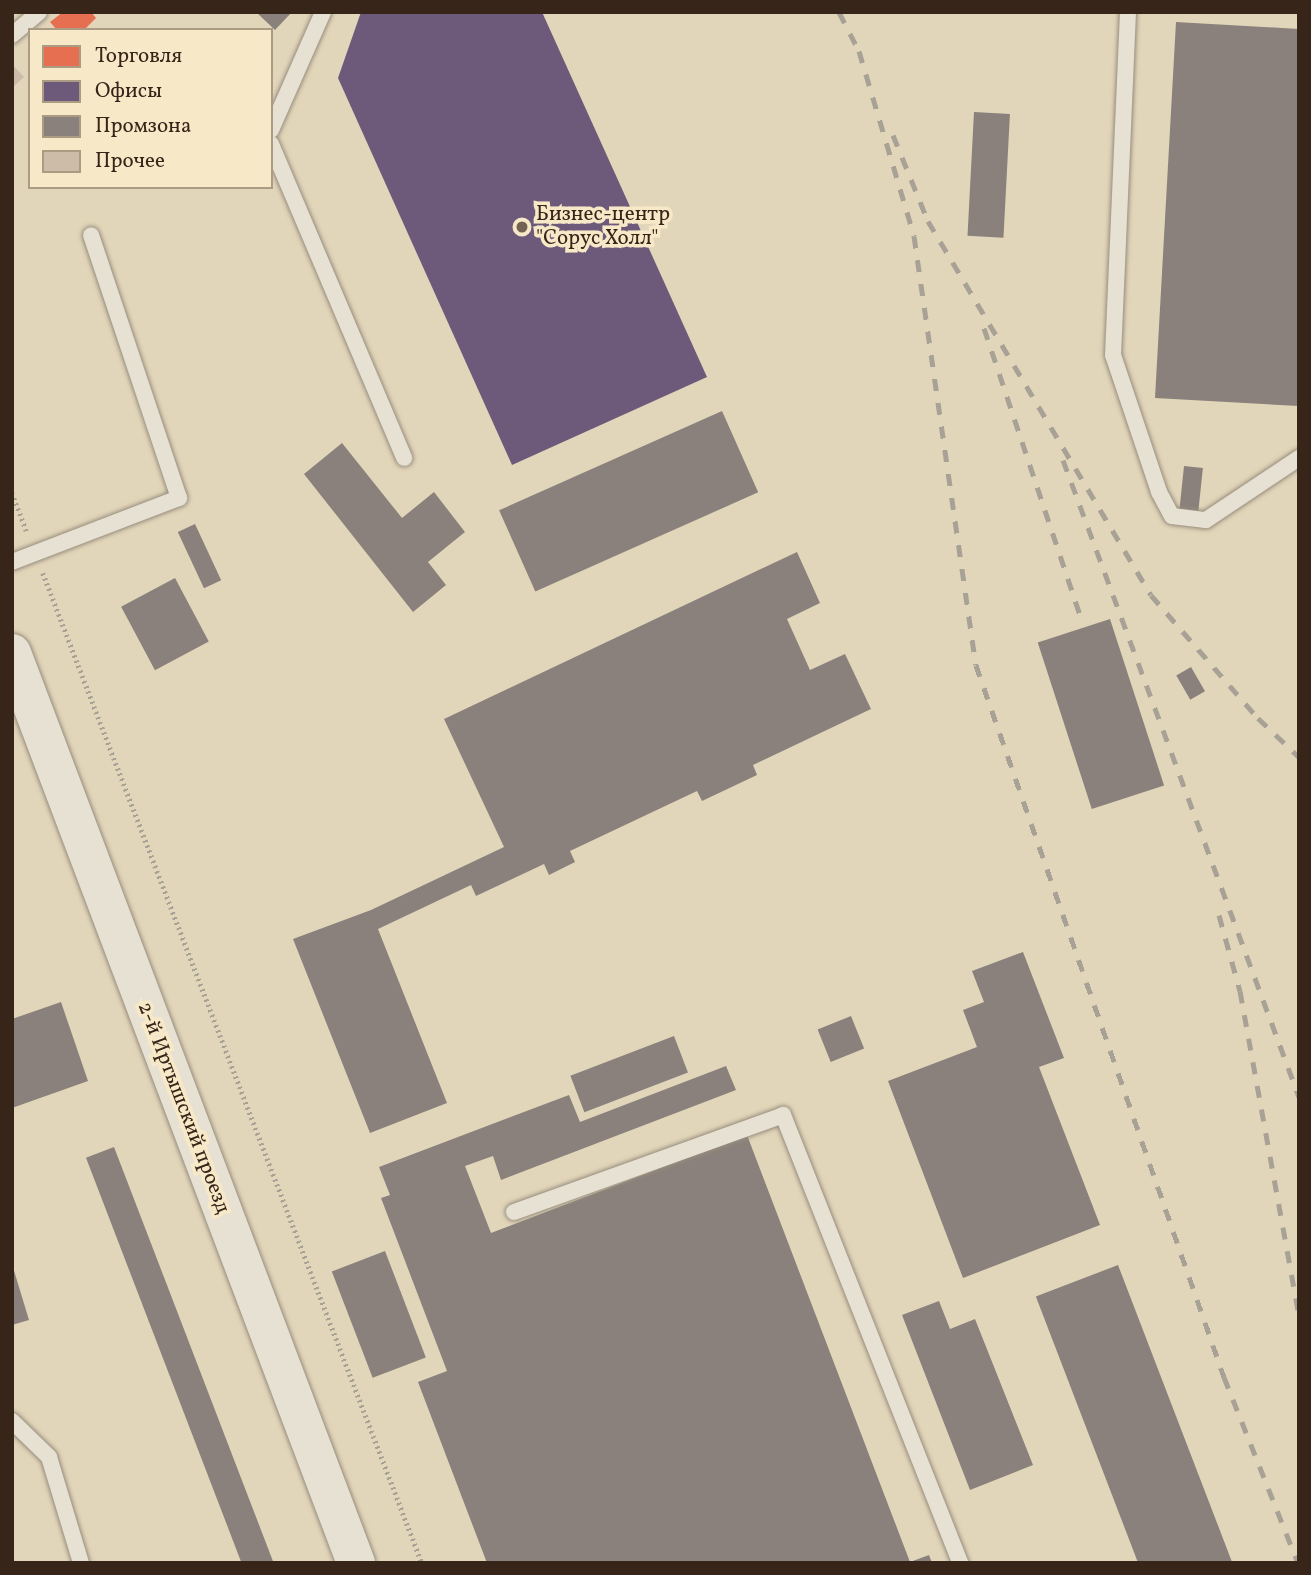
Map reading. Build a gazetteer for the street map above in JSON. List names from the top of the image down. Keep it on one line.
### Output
{"streets":{"main road":["2-й Иртышский проезд"]},"places":["Бизнес-центр \"Сорус Холл\""],"legend":["Торговля","Офисы","Промзона","Прочее"]}
